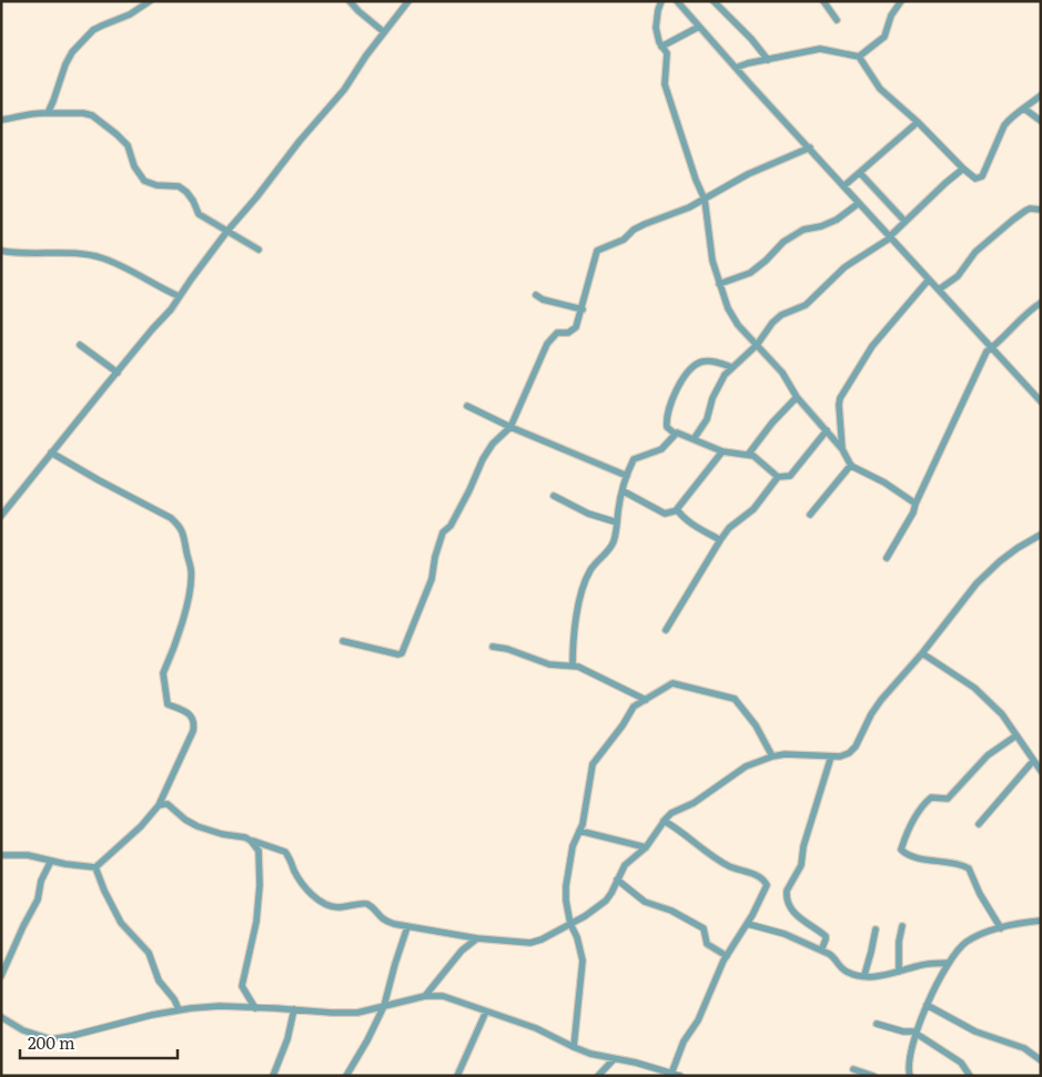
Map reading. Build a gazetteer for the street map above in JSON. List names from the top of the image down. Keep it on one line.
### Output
{"scale_bar":"200 m"}
